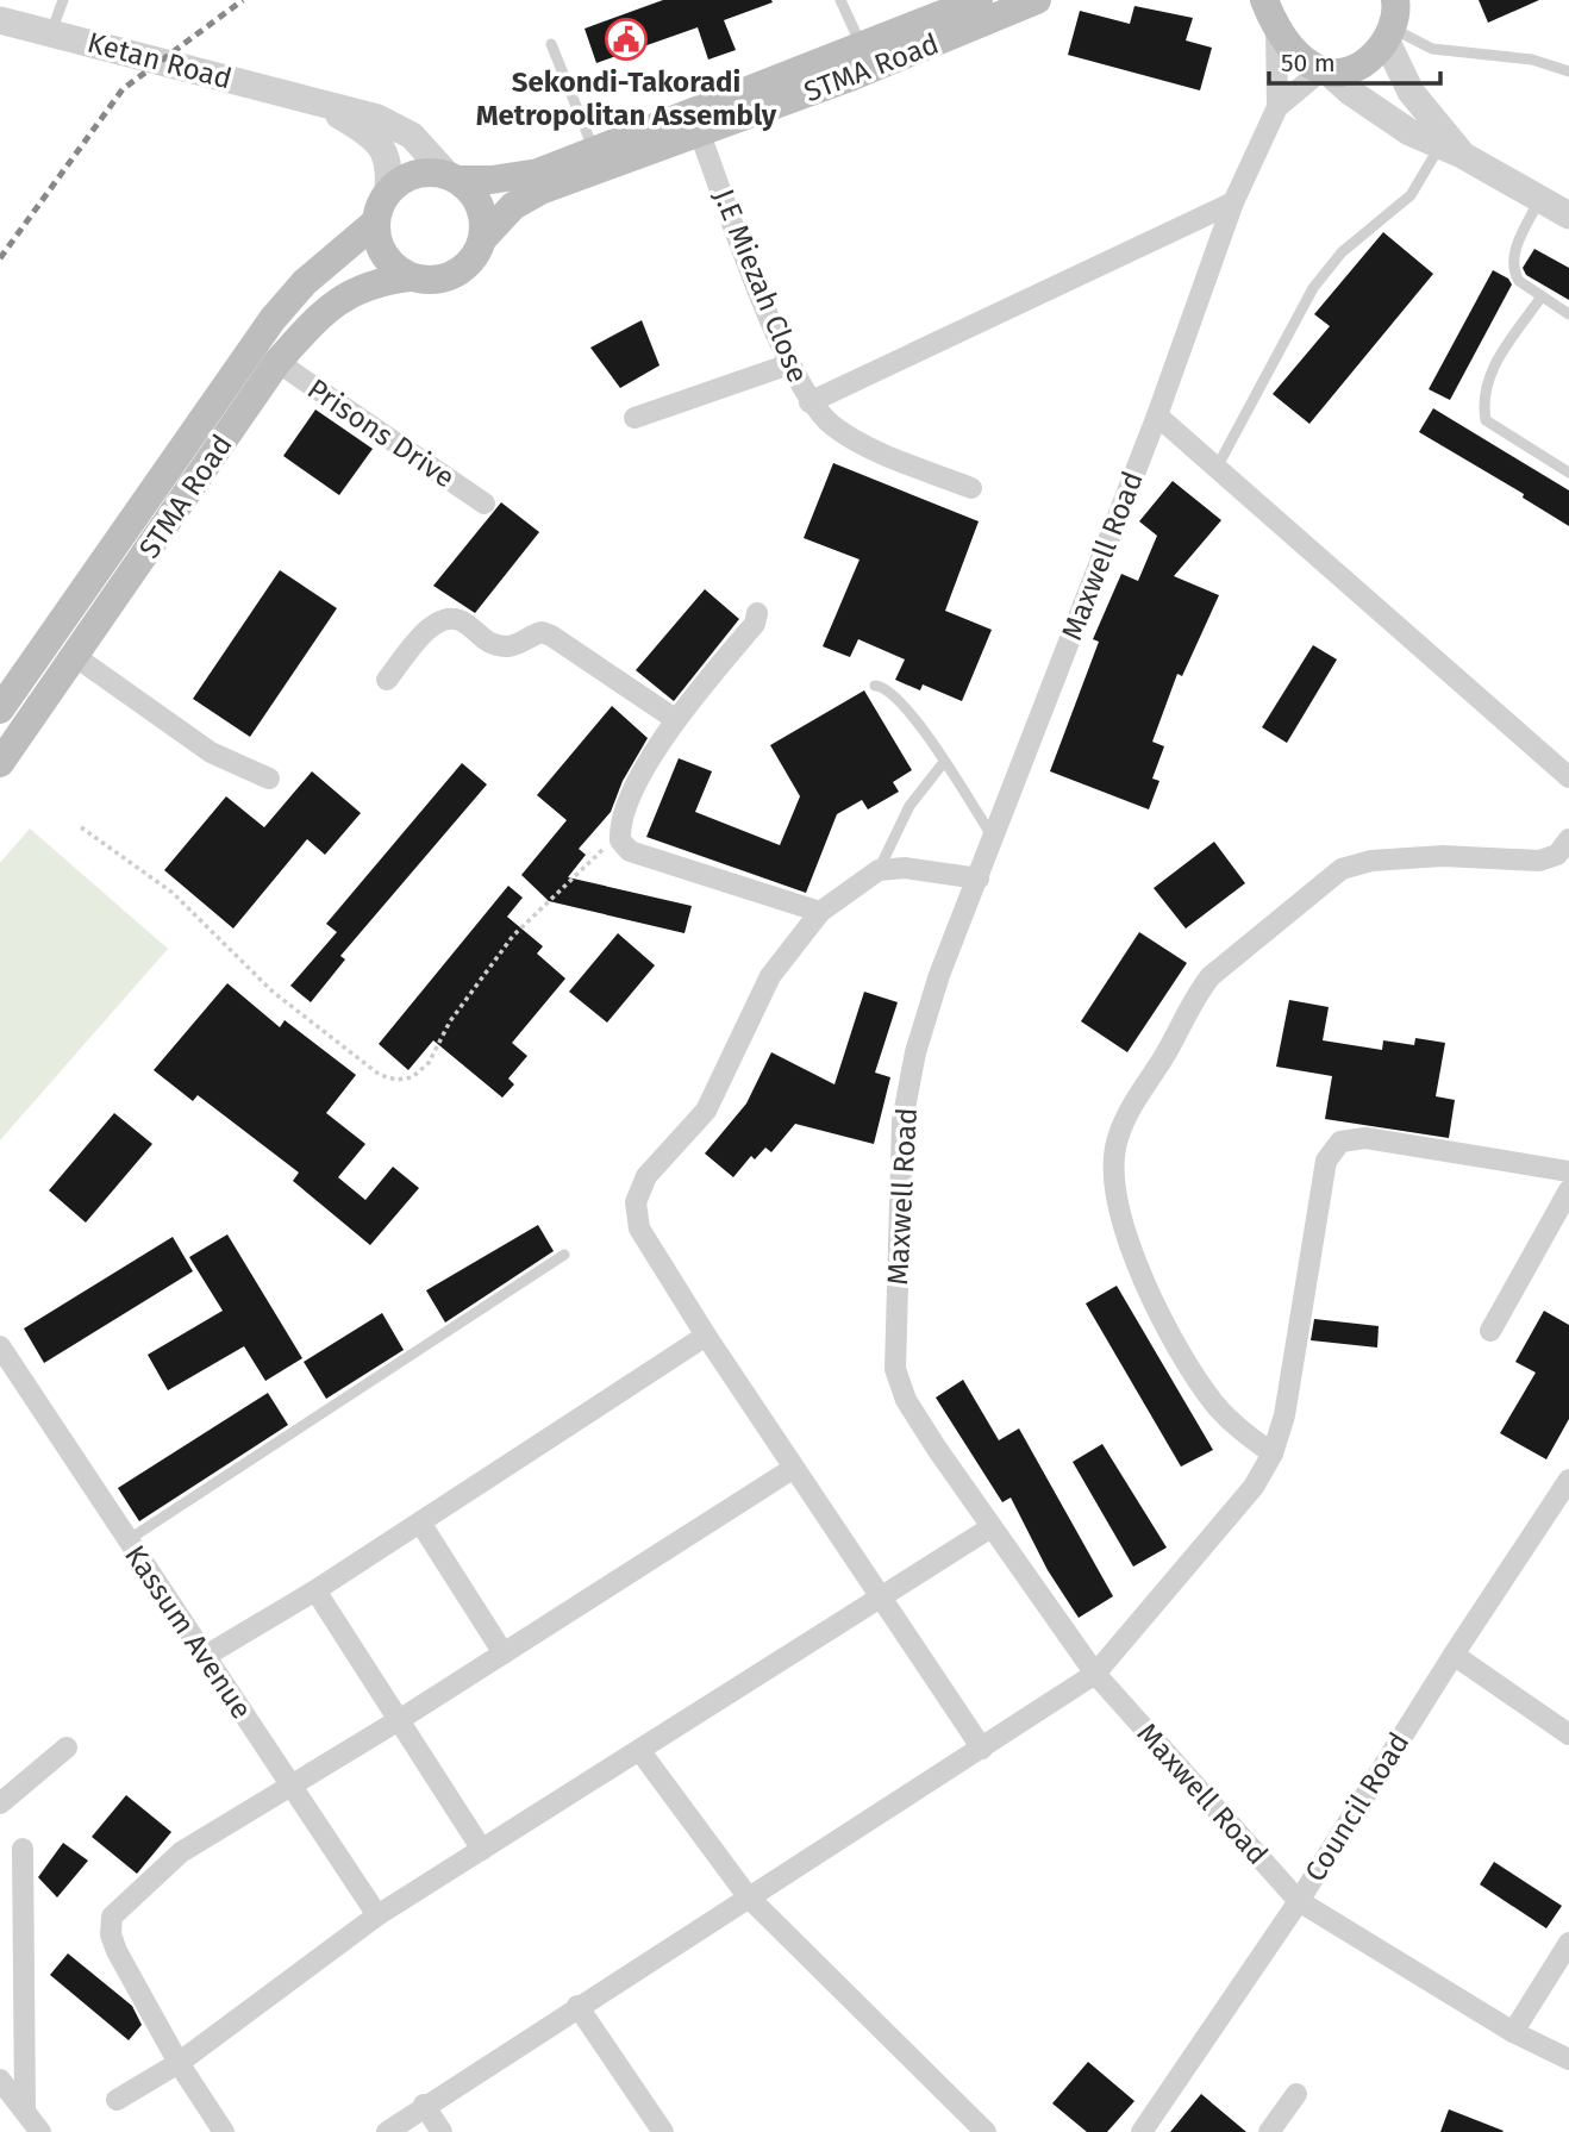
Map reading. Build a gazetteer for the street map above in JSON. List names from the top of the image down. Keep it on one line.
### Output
{"streets":{"main road":["STMA Road"],"street":["Ketan Road","J.E Miezah Close","Prisons Drive","Maxwell Road","Kassum Avenue","Council Road"]},"crossings":[["Ketan Road","STMA Road"],["STMA Road","J.E Miezah Close"],["STMA Road","Prisons Drive"],["Maxwell Road","Council Road"]],"places":{"public building":["Sekondi-Takoradi Metropolitan Assembly"]},"scale_bar":"50 m"}
